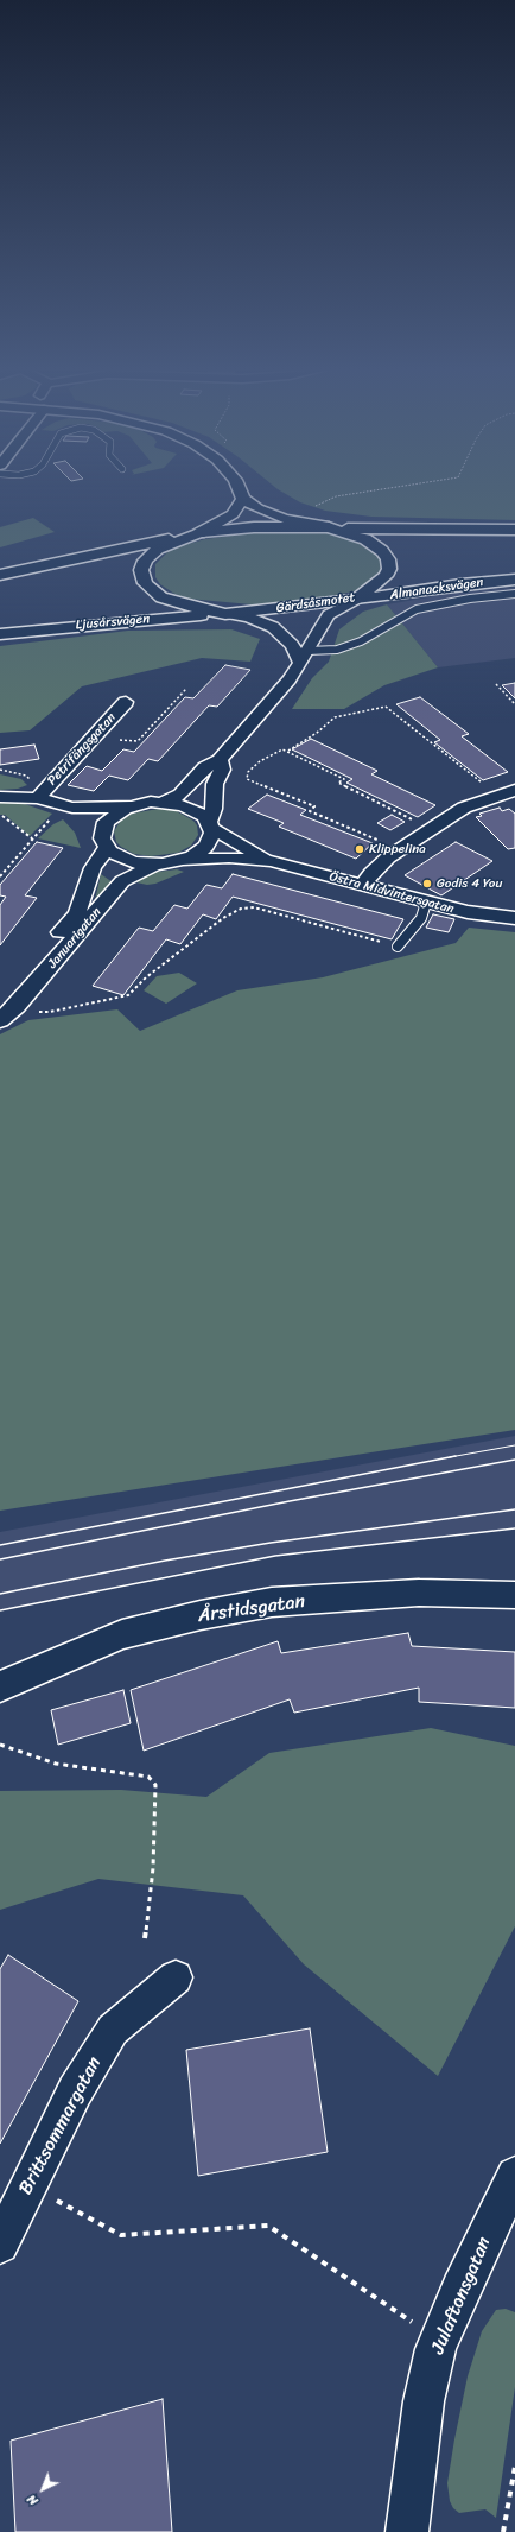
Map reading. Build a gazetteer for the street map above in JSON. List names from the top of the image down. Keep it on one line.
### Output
{"streets":{"main road":["Almanacksvägen","Gärdsåsmotet","Ljusårsvägen"],"street":["Petrifängsgatan","Östra Midvintersgatan","Januarigatan","Årstidsgatan","Brittsommargatan","Julaftonsgatan"]},"crossings":[["Almanacksvägen","Gärdsåsmotet"],["Gärdsåsmotet","Ljusårsvägen"],["Östra Midvintersgatan","Januarigatan"]],"places":["Klippelina","Godis 4 You"],"north":"bottom left"}
